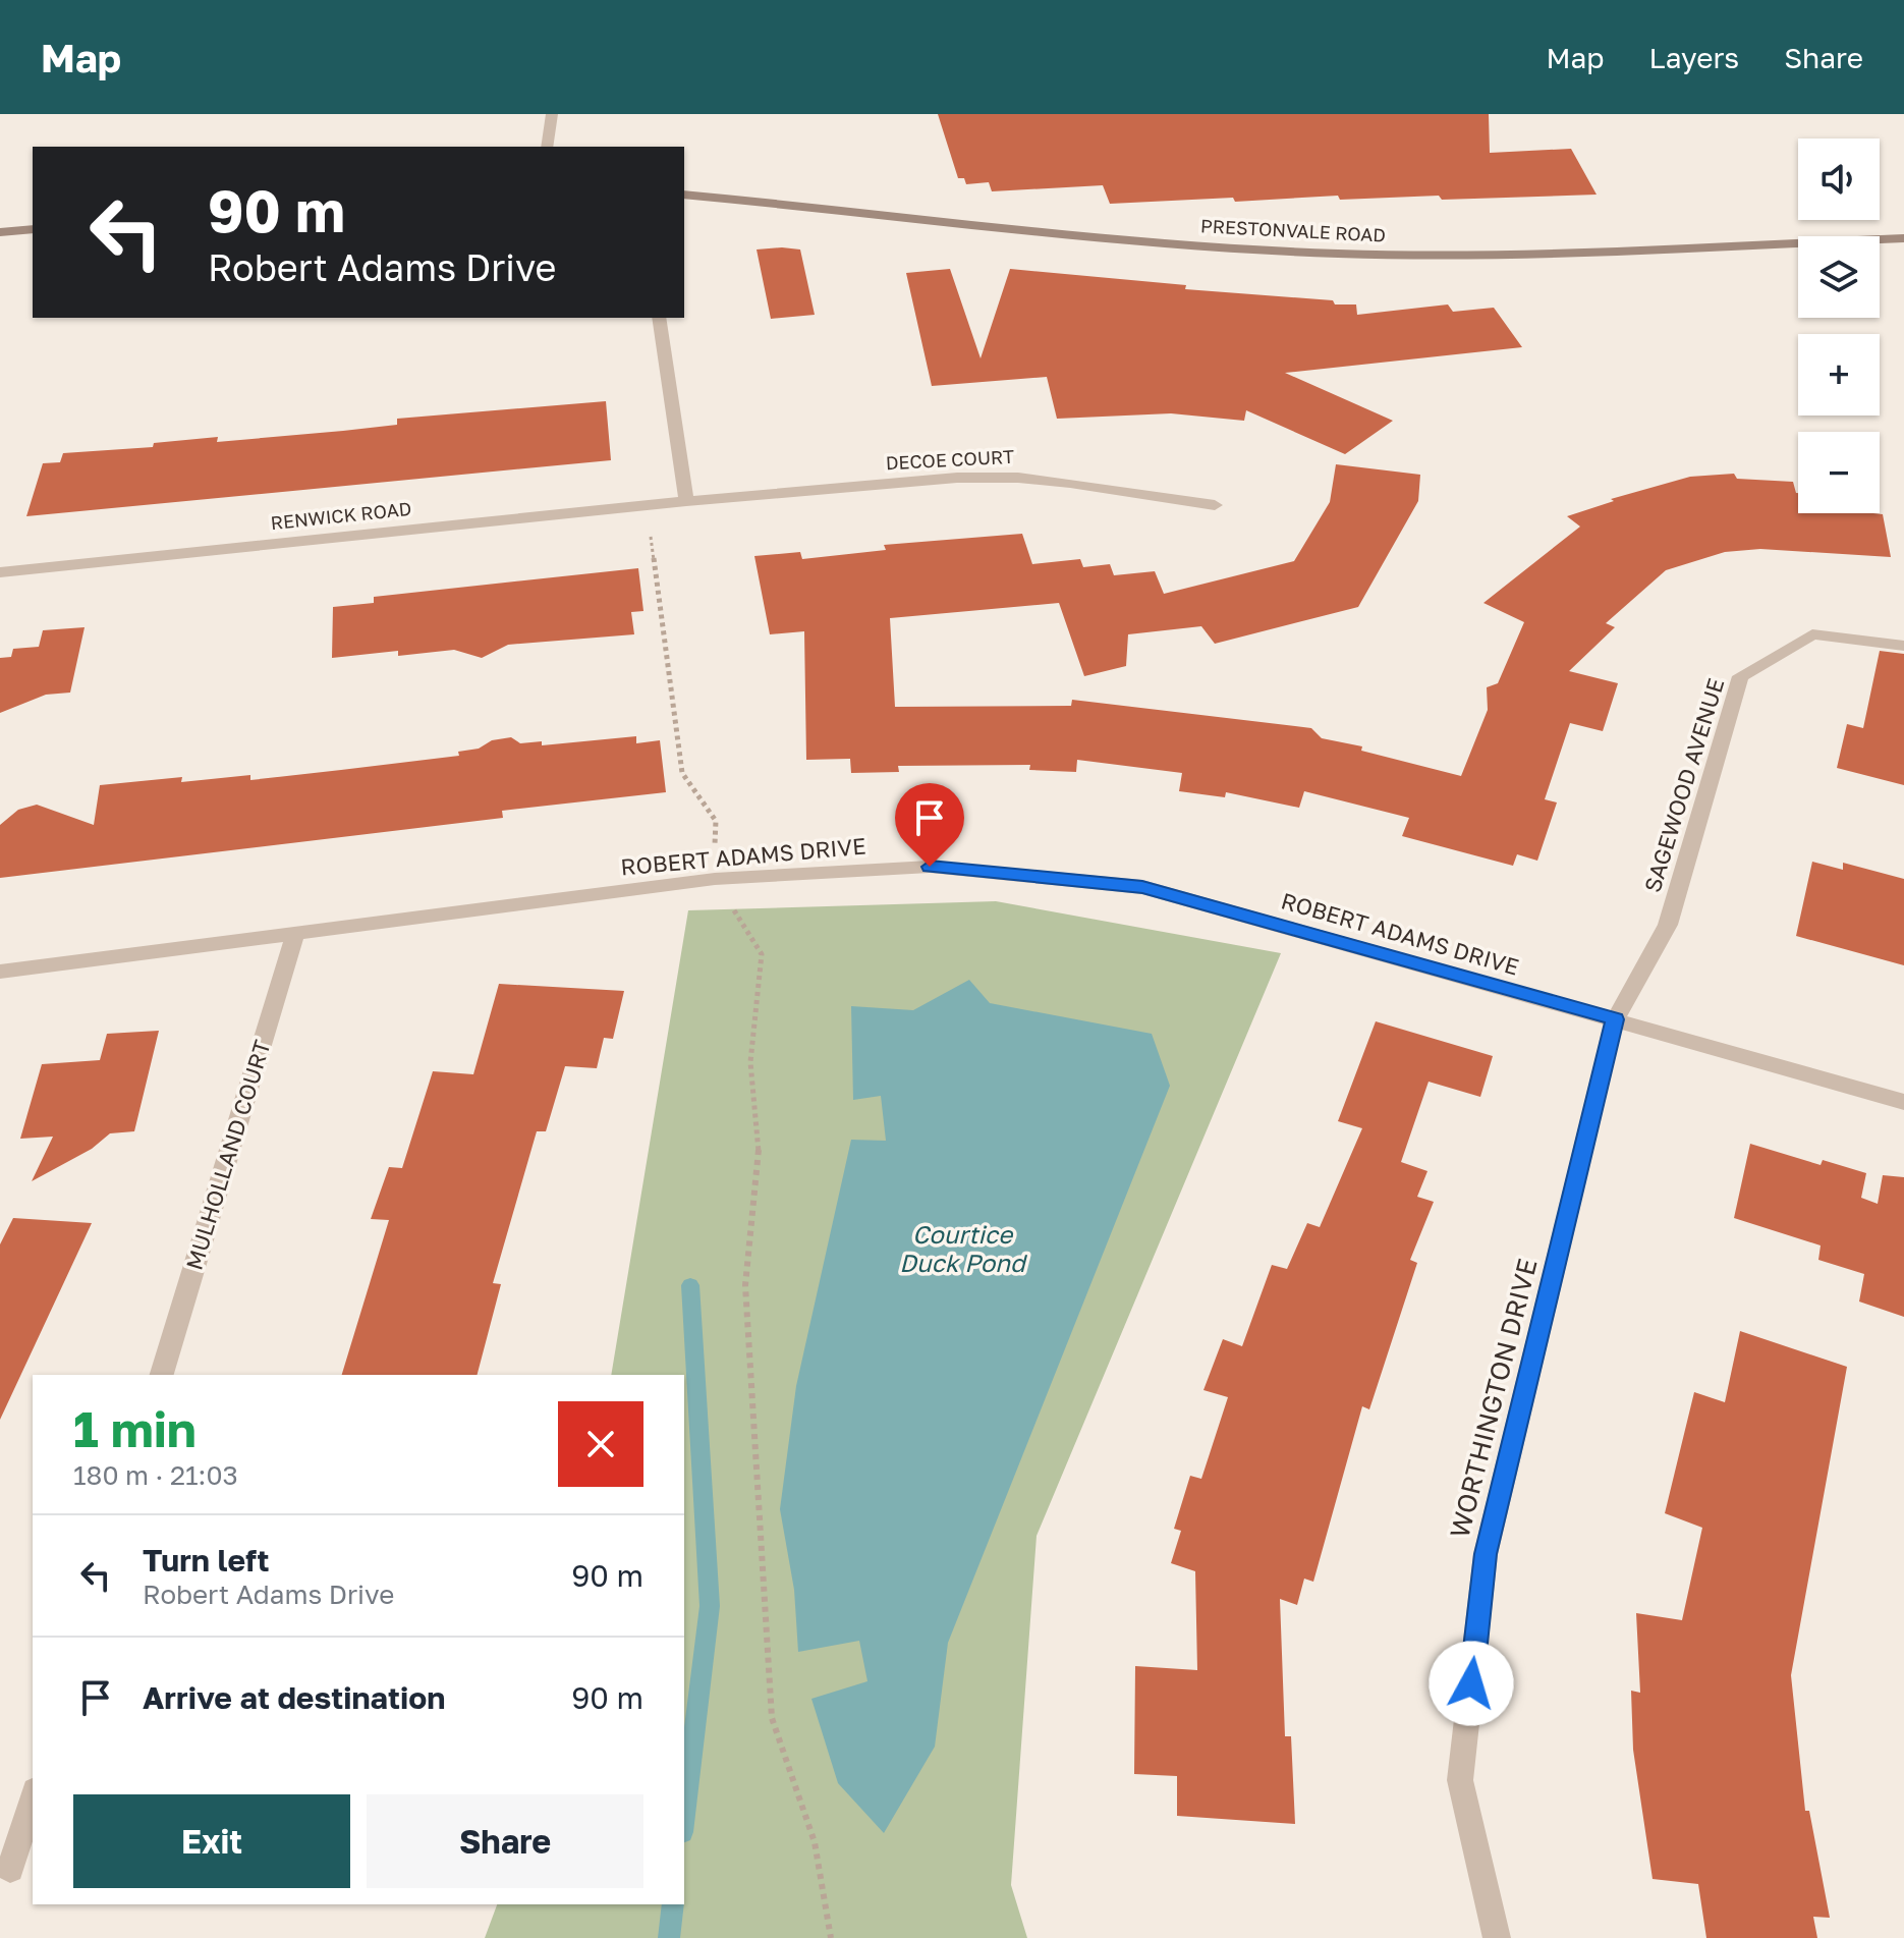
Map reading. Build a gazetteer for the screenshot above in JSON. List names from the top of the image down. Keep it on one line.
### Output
{"streets":{"street":["PRESTONVALE ROAD","DECOE COURT","RENWICK ROAD","SAGEWOOD AVENUE","ROBERT ADAMS DRIVE","MULHOLLAND COURT","WORTHINGTON DRIVE"]},"crossings":[["DECOE COURT","RENWICK ROAD"],["SAGEWOOD AVENUE","ROBERT ADAMS DRIVE"],["SAGEWOOD AVENUE","WORTHINGTON DRIVE"],["ROBERT ADAMS DRIVE","MULHOLLAND COURT"],["ROBERT ADAMS DRIVE","WORTHINGTON DRIVE"]],"water":["Courtice Duck Pond"],"page":{"header":"Map","nav":["Map","Layers","Share"],"map_buttons":["+","−"],"turn":["90 m","Robert Adams Drive"],"heading":["1 min","180 m · 21:03"],"list":[{"name":"Turn left","note":"Robert Adams Drive","value":"90 m"},{"name":"Arrive at destination","value":"90 m"}],"buttons":["Exit","Share"]}}
